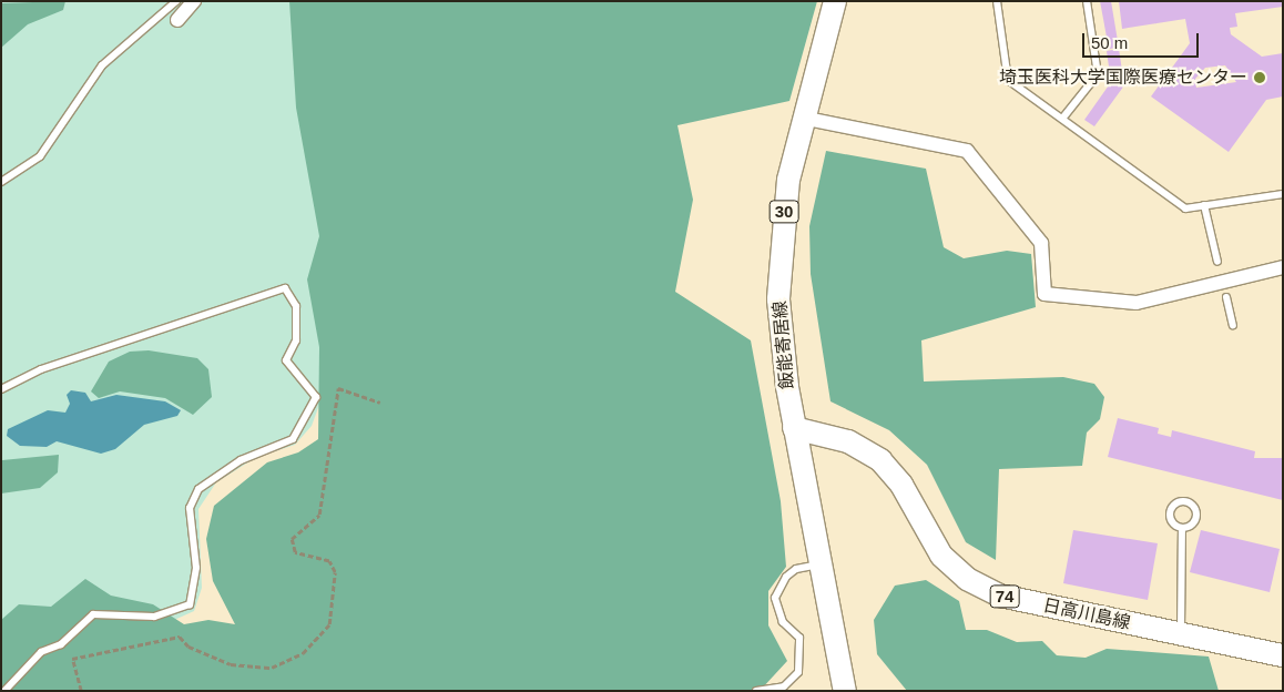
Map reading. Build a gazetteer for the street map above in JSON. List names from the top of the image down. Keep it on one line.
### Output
{"streets":{"main road":["30","飯能寄居線","74","日高川島線"]},"crossings":[["飯能寄居線","日高川島線"]],"places":["埼玉医科大学国際医療センター"],"scale_bar":"50 m"}
